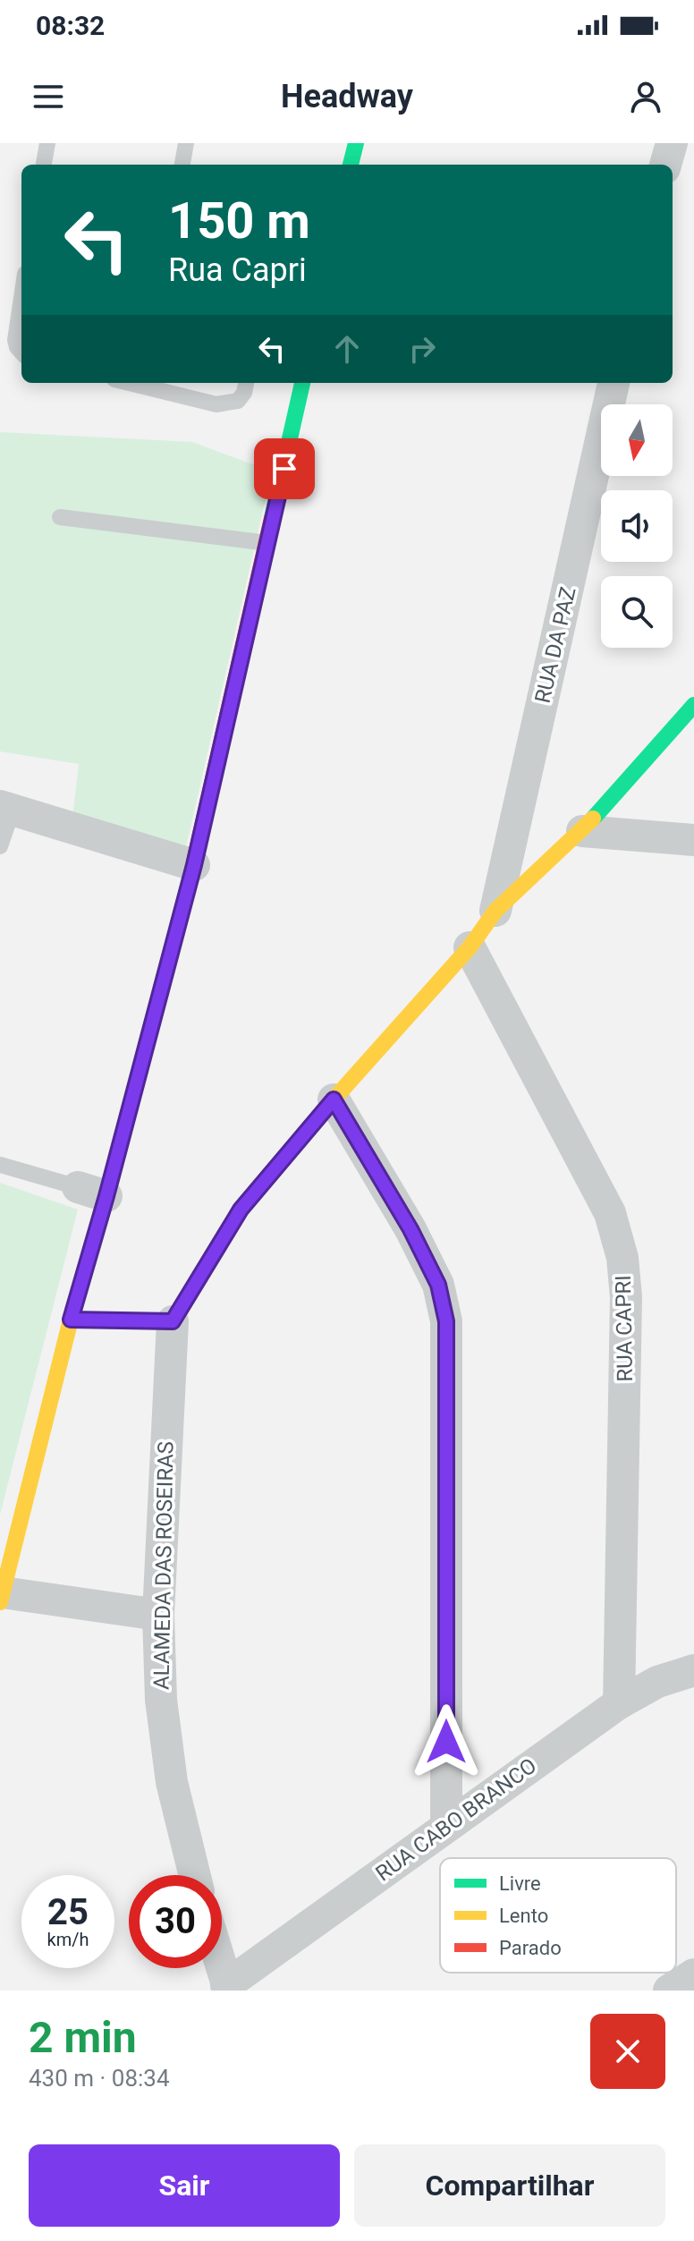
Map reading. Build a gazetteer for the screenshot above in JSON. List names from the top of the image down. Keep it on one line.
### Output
{"streets":{"street":["RUA DA PAZ","RUA CAPRI","ALAMEDA DAS ROSEIRAS","RUA CABO BRANCO"]},"crossings":[["RUA CAPRI","RUA CABO BRANCO"]],"legend":["Livre","Lento","Parado"],"north":"bottom","page":{"status":"08:32","header":"Headway","turn":["150 m","Rua Capri"],"speed":"25 km/h","limit":"30","heading":["2 min","430 m · 08:34"],"buttons":["Sair","Compartilhar"]}}
